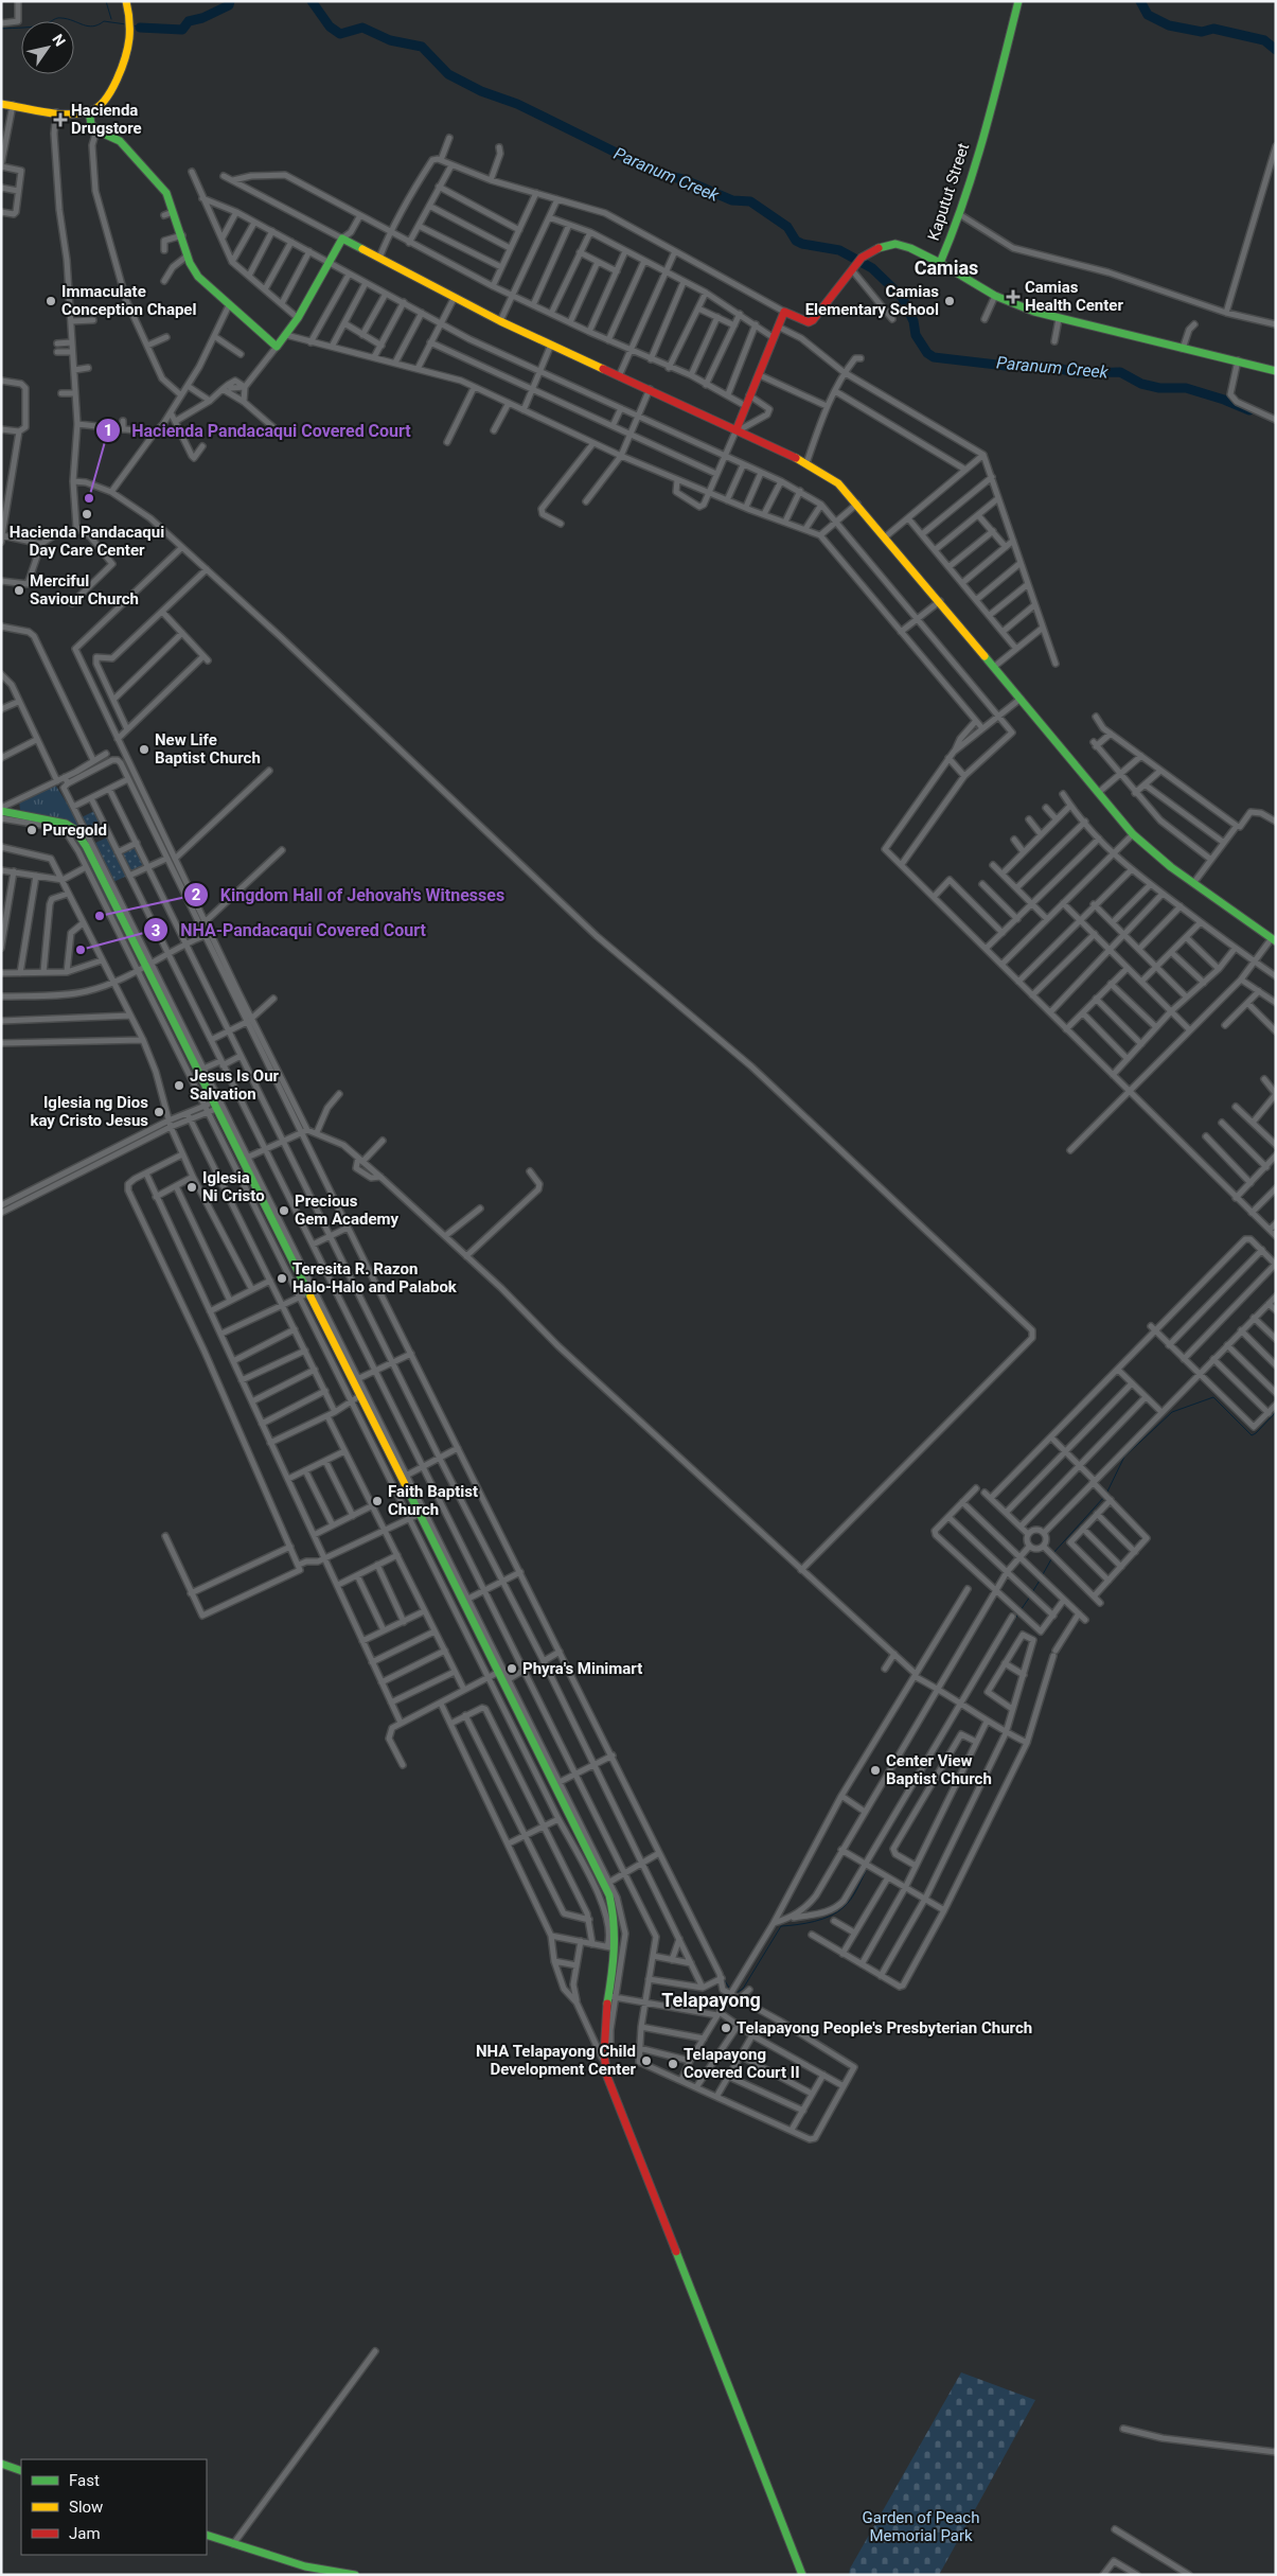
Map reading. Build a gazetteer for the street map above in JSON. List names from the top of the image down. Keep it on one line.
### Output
{"streets":{"street":["Kaputut Street"]},"districts":["Camias","Telapayong"],"water":["Paranum Creek"],"parks":["Garden of Peach Memorial Park"],"places":{"health":["Hacienda Drugstore","Camias Health Center"],"other":["Immaculate Conception Chapel","Camias Elementary School","Hacienda Pandacaqui Covered Court","Hacienda Pandacaqui Day Care Center","Merciful Saviour Church","New Life Baptist Church","Puregold","Kingdom Hall of Jehovah's Witnesses","NHA-Pandacaqui Covered Court","Jesus Is Our Salvation","Iglesia ng Dios kay Cristo Jesus","Iglesia Ni Cristo","Precious Gem Academy","Teresita R. Razon Halo-Halo and Palabok","Faith Baptist Church","Phyra's Minimart","Center View Baptist Church","Telapayong People's Presbyterian Church","NHA Telapayong Child Development Center","Telapayong Covered Court II"]},"legend":["Fast","Slow","Jam"],"north":"top right"}
